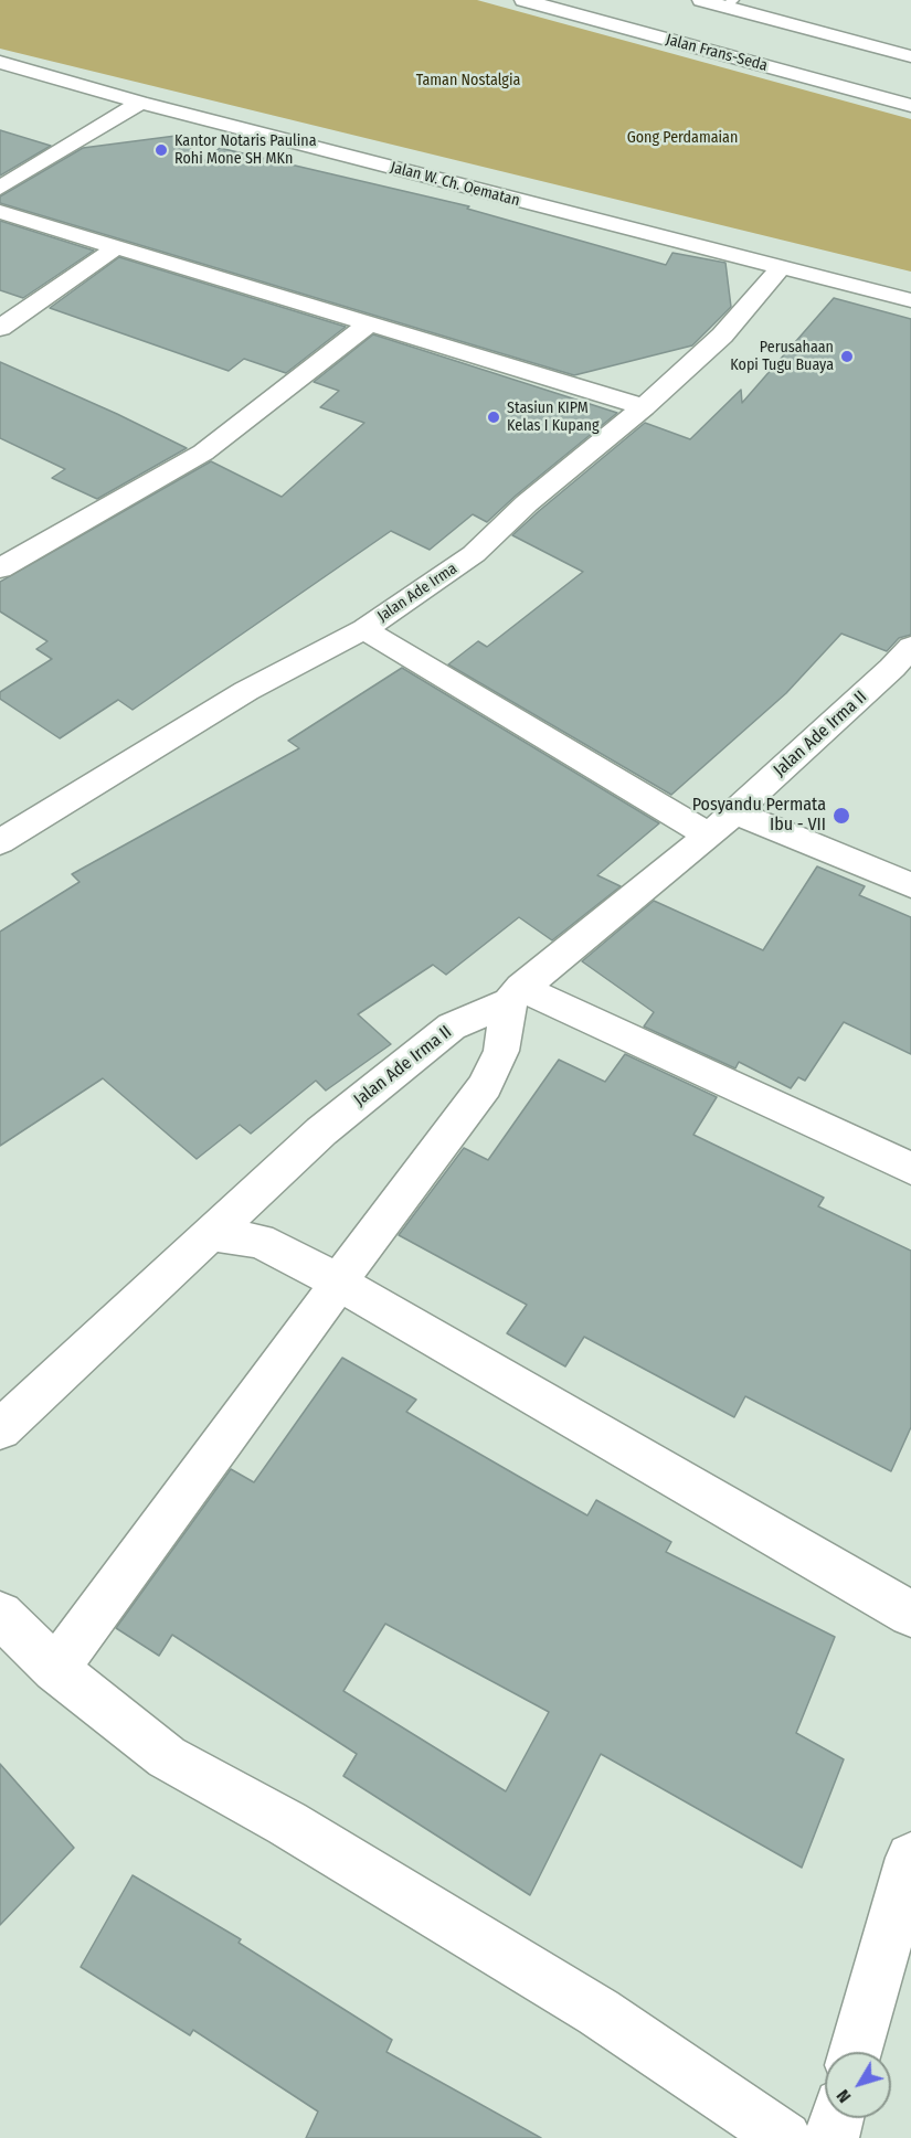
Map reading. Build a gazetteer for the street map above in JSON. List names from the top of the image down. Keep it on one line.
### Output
{"streets":{"street":["Jalan Frans-Seda","Jalan W. Ch. Oematan","Jalan Ade Irma","Jalan Ade Irma II"]},"crossings":[["Jalan W. Ch. Oematan","Jalan Ade Irma"]],"parks":["Taman Nostalgia","Gong Perdamaian"],"places":["Kantor Notaris Paulina Rohi Mone SH MKn","Perusahaan Kopi Tugu Buaya","Stasiun KIPM Kelas I Kupang","Posyandu Permata Ibu - VII"],"north":"bottom left"}
